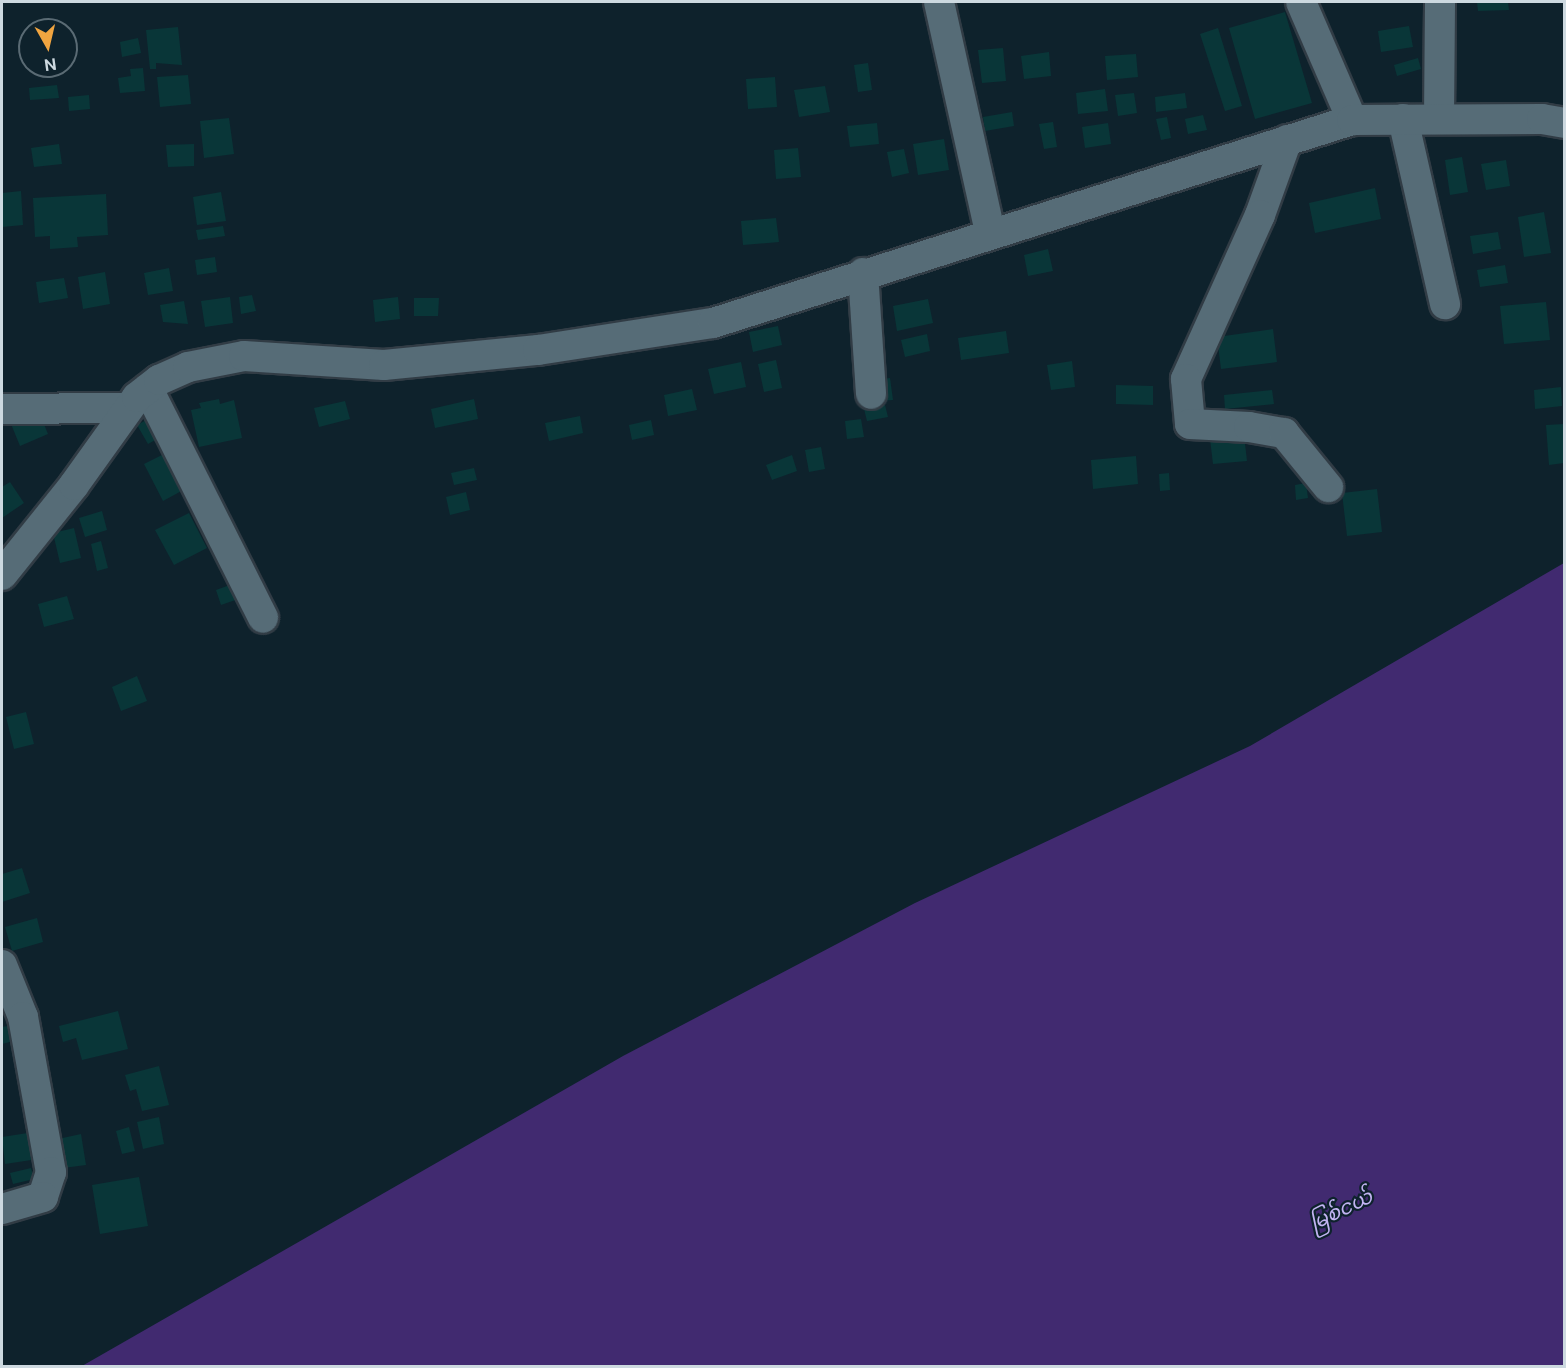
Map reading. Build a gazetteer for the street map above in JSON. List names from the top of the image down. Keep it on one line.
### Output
{"water":["မြစ်ငယ်"],"north":"bottom"}
